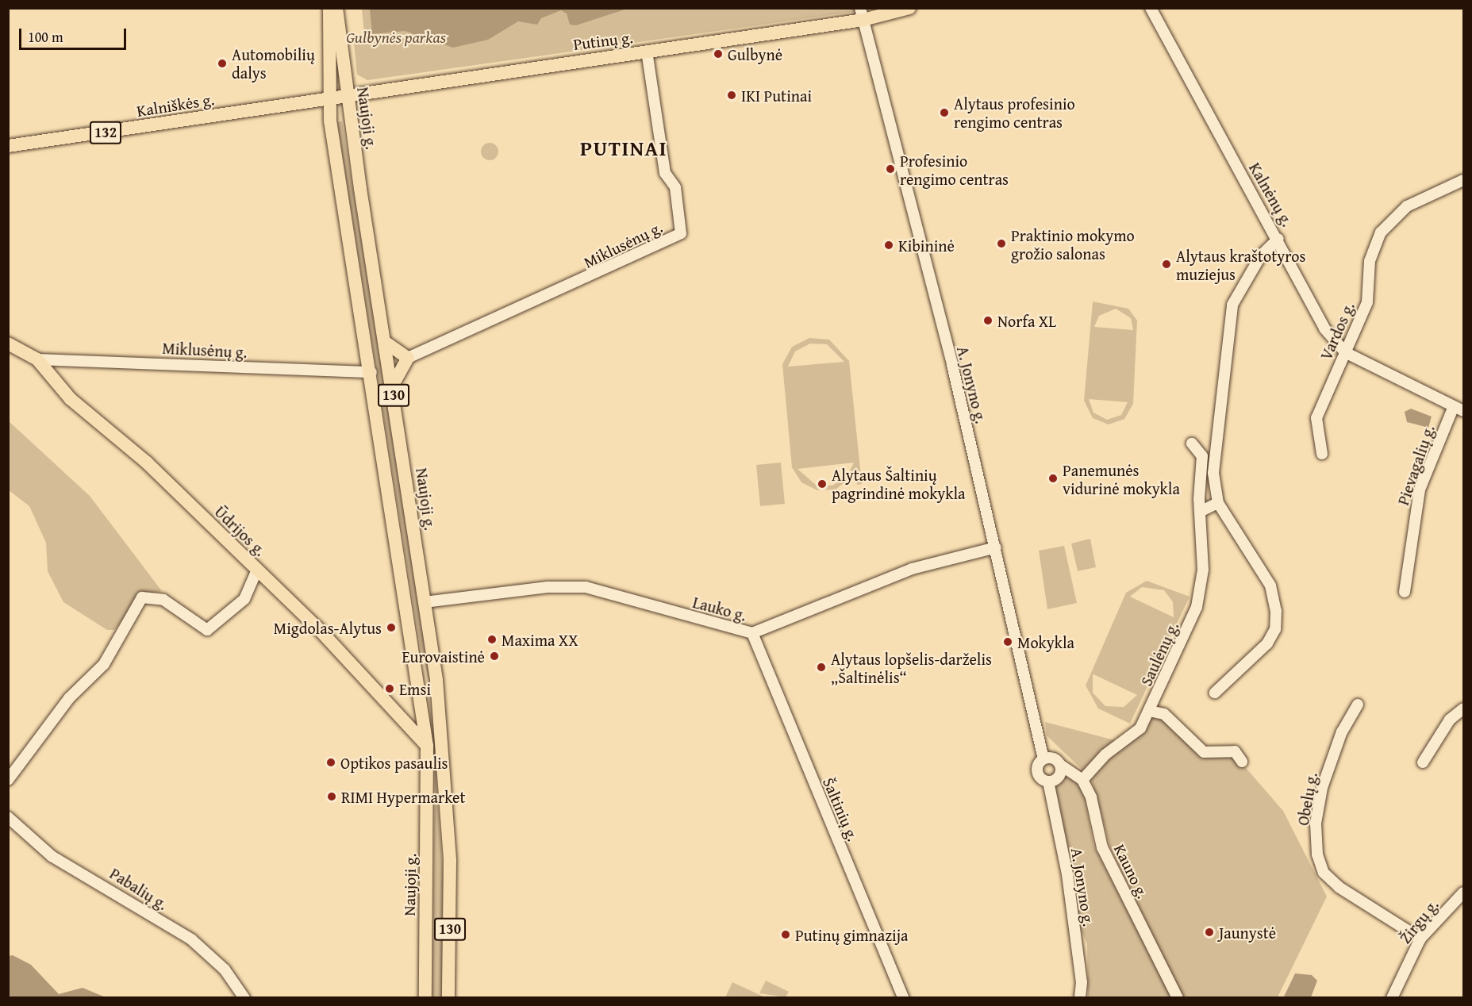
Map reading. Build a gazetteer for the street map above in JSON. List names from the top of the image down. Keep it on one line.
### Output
{"streets":{"main road":["Putinų g.","Kalniškės g.","Naujoji g.","132","130","Ūdrijos g."],"street":["Kalnėnų g.","Miklusėnų g.","Vardos g.","A. Jonyno g.","Pievagalių g.","Lauko g.","Saulėnų g.","Obelų g.","Šaltinių g.","Kauno g.","Pabalių g.","Žirgų g."]},"crossings":[["Putinų g.","Kalniškės g."],["Putinų g.","Naujoji g."],["Putinų g.","Miklusėnų g."],["Putinų g.","A. Jonyno g."],["Kalniškės g.","Naujoji g."],["Naujoji g.","Miklusėnų g."],["Naujoji g.","Ūdrijos g."],["Naujoji g.","Lauko g."],["Kalnėnų g.","Vardos g."],["Kalnėnų g.","Pievagalių g."],["Miklusėnų g.","Ūdrijos g."],["A. Jonyno g.","Lauko g."],["Lauko g.","Šaltinių g."],["Saulėnų g.","Kauno g."],["Obelų g.","Žirgų g."]],"districts":["PUTINAI"],"parks":["Gulbynės parkas"],"places":["Gulbynė","Automobilių dalys","IKI Putinai","Alytaus profesinio rengimo centras","Profesinio rengimo centras","Praktinio mokymo grožio salonas","Kibininė","Alytaus kraštotyros muziejus","Norfa XL","Panemunės vidurinė mokykla","Alytaus Šaltinių pagrindinė mokykla","Migdolas-Alytus","Maxima XX","Mokykla","Eurovaistinė","Alytaus lopšelis-darželis „Šaltinėlis“","Emsi","Optikos pasaulis","RIMI Hypermarket","Jaunystė","Putinų gimnazija"],"scale_bar":"100 m"}
